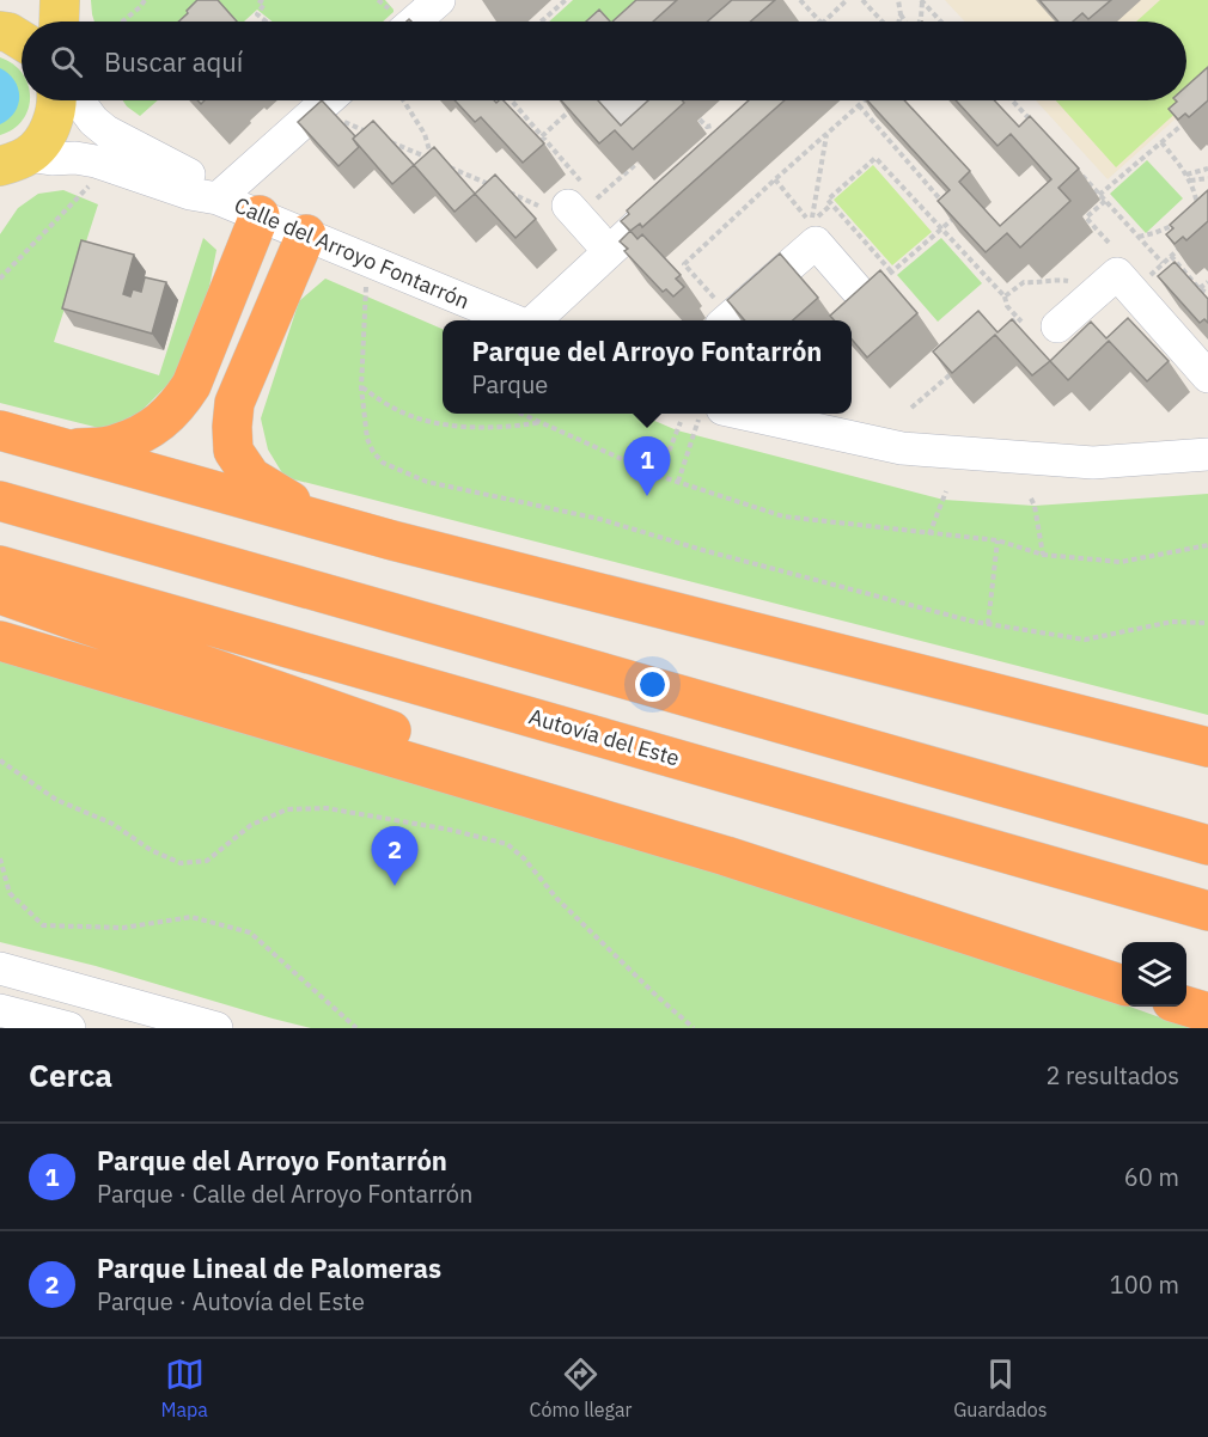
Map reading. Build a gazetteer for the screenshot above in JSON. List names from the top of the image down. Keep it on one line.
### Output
{"streets":{"highway":["Autovía del Este"],"street":["Calle del Arroyo Fontarrón"]},"page":{"search":"Buscar aquí","popup":["Parque del Arroyo Fontarrón","Parque"],"pins":["1","2"],"heading":["Cerca","2 resultados"],"list":[{"mark":"1","name":"Parque del Arroyo Fontarrón","note":"Parque · Calle del Arroyo Fontarrón","value":"60 m"},{"mark":"2","name":"Parque Lineal de Palomeras","note":"Parque · Autovía del Este","value":"100 m"}],"nav":["Mapa","Cómo llegar","Guardados"]}}
